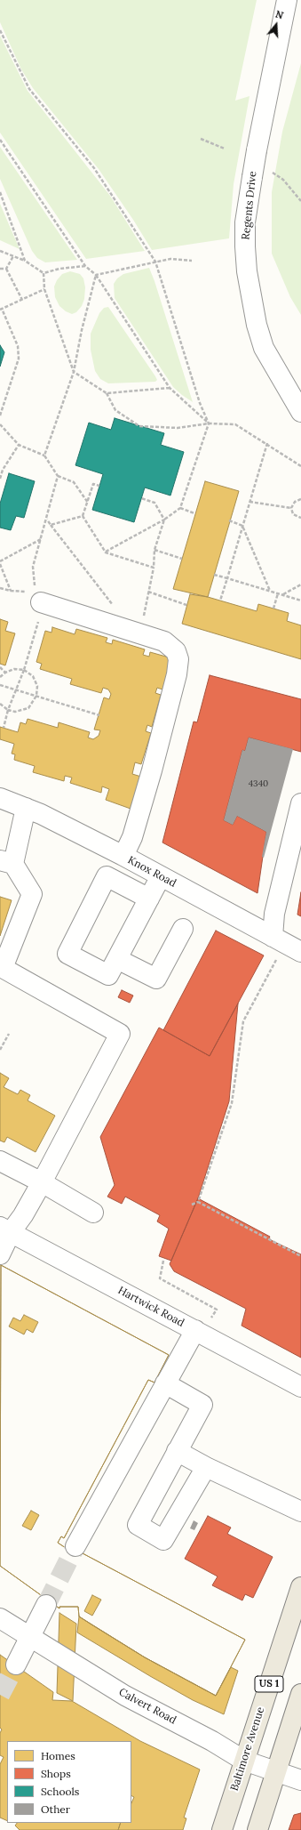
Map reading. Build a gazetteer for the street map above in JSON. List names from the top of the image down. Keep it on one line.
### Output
{"streets":{"main road":["US 1","Baltimore Avenue"],"street":["Regents Drive","Knox Road","Hartwick Road","Calvert Road"]},"crossings":[["Calvert Road","Baltimore Avenue"]],"house_numbers":["4340"],"legend":["Homes","Shops","Schools","Other"],"north":"top"}
